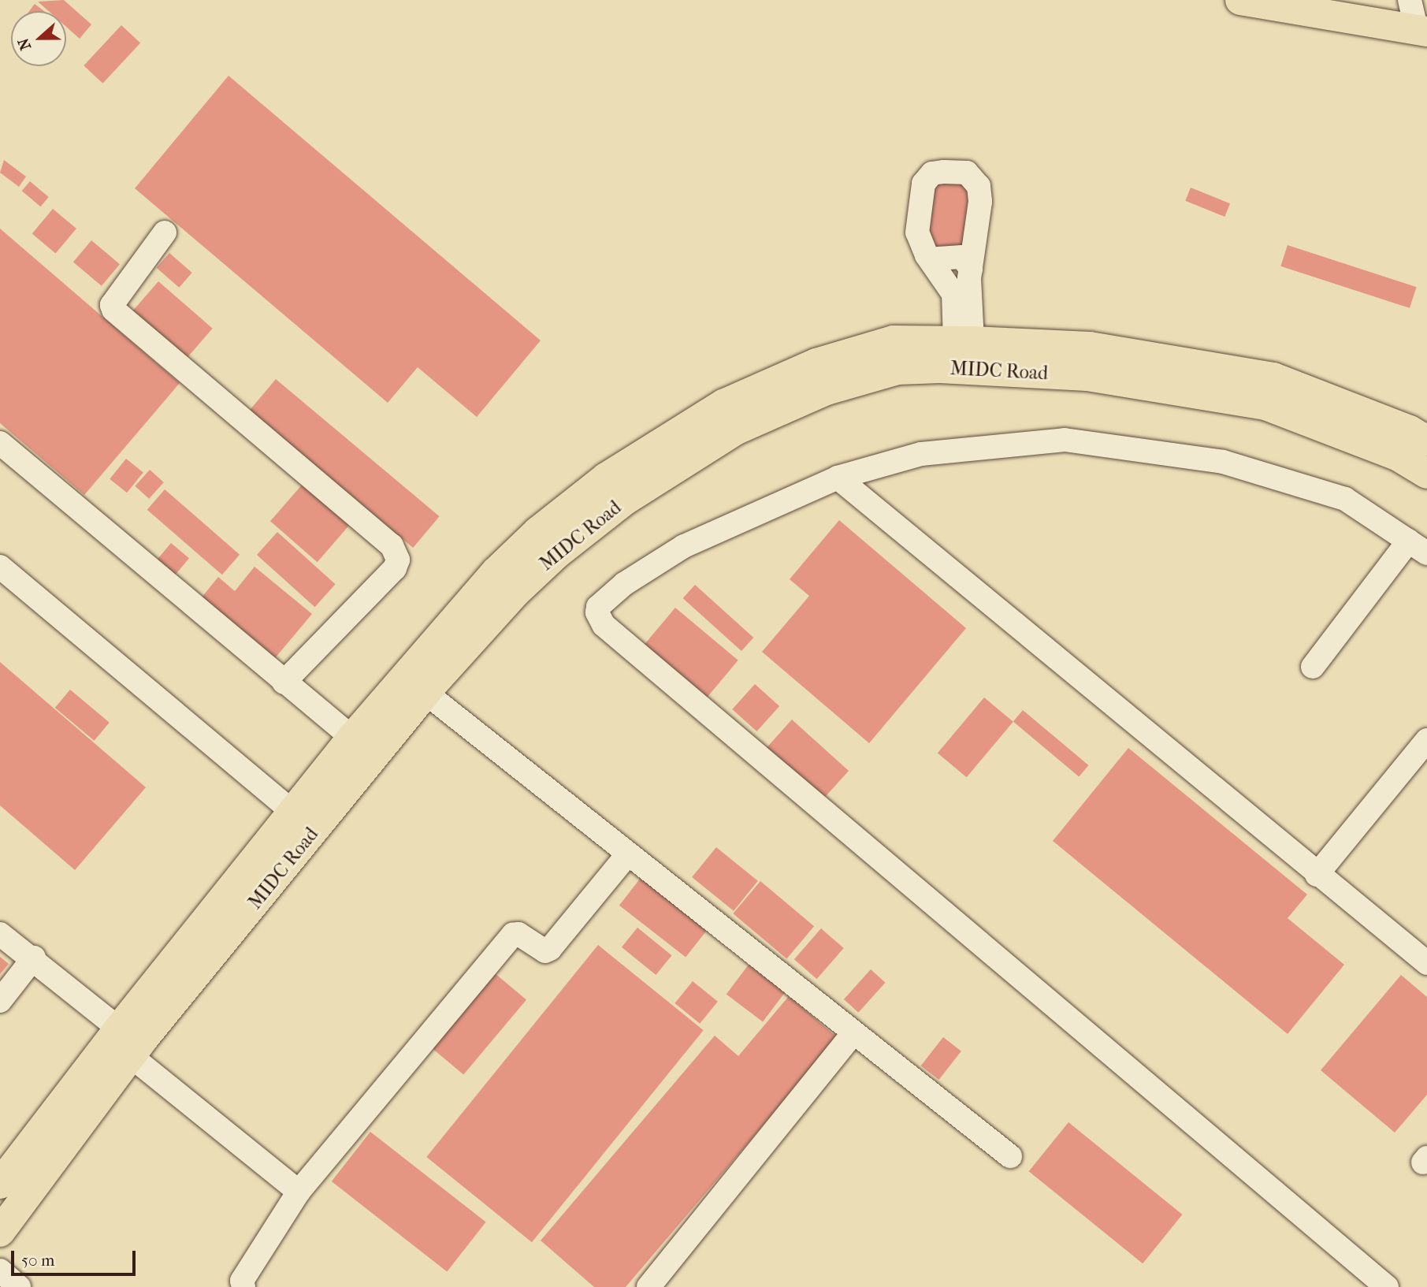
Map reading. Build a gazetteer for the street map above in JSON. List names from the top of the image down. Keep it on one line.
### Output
{"streets":{"main road":["MIDC Road"]},"scale_bar":"50 m","north":"left"}
